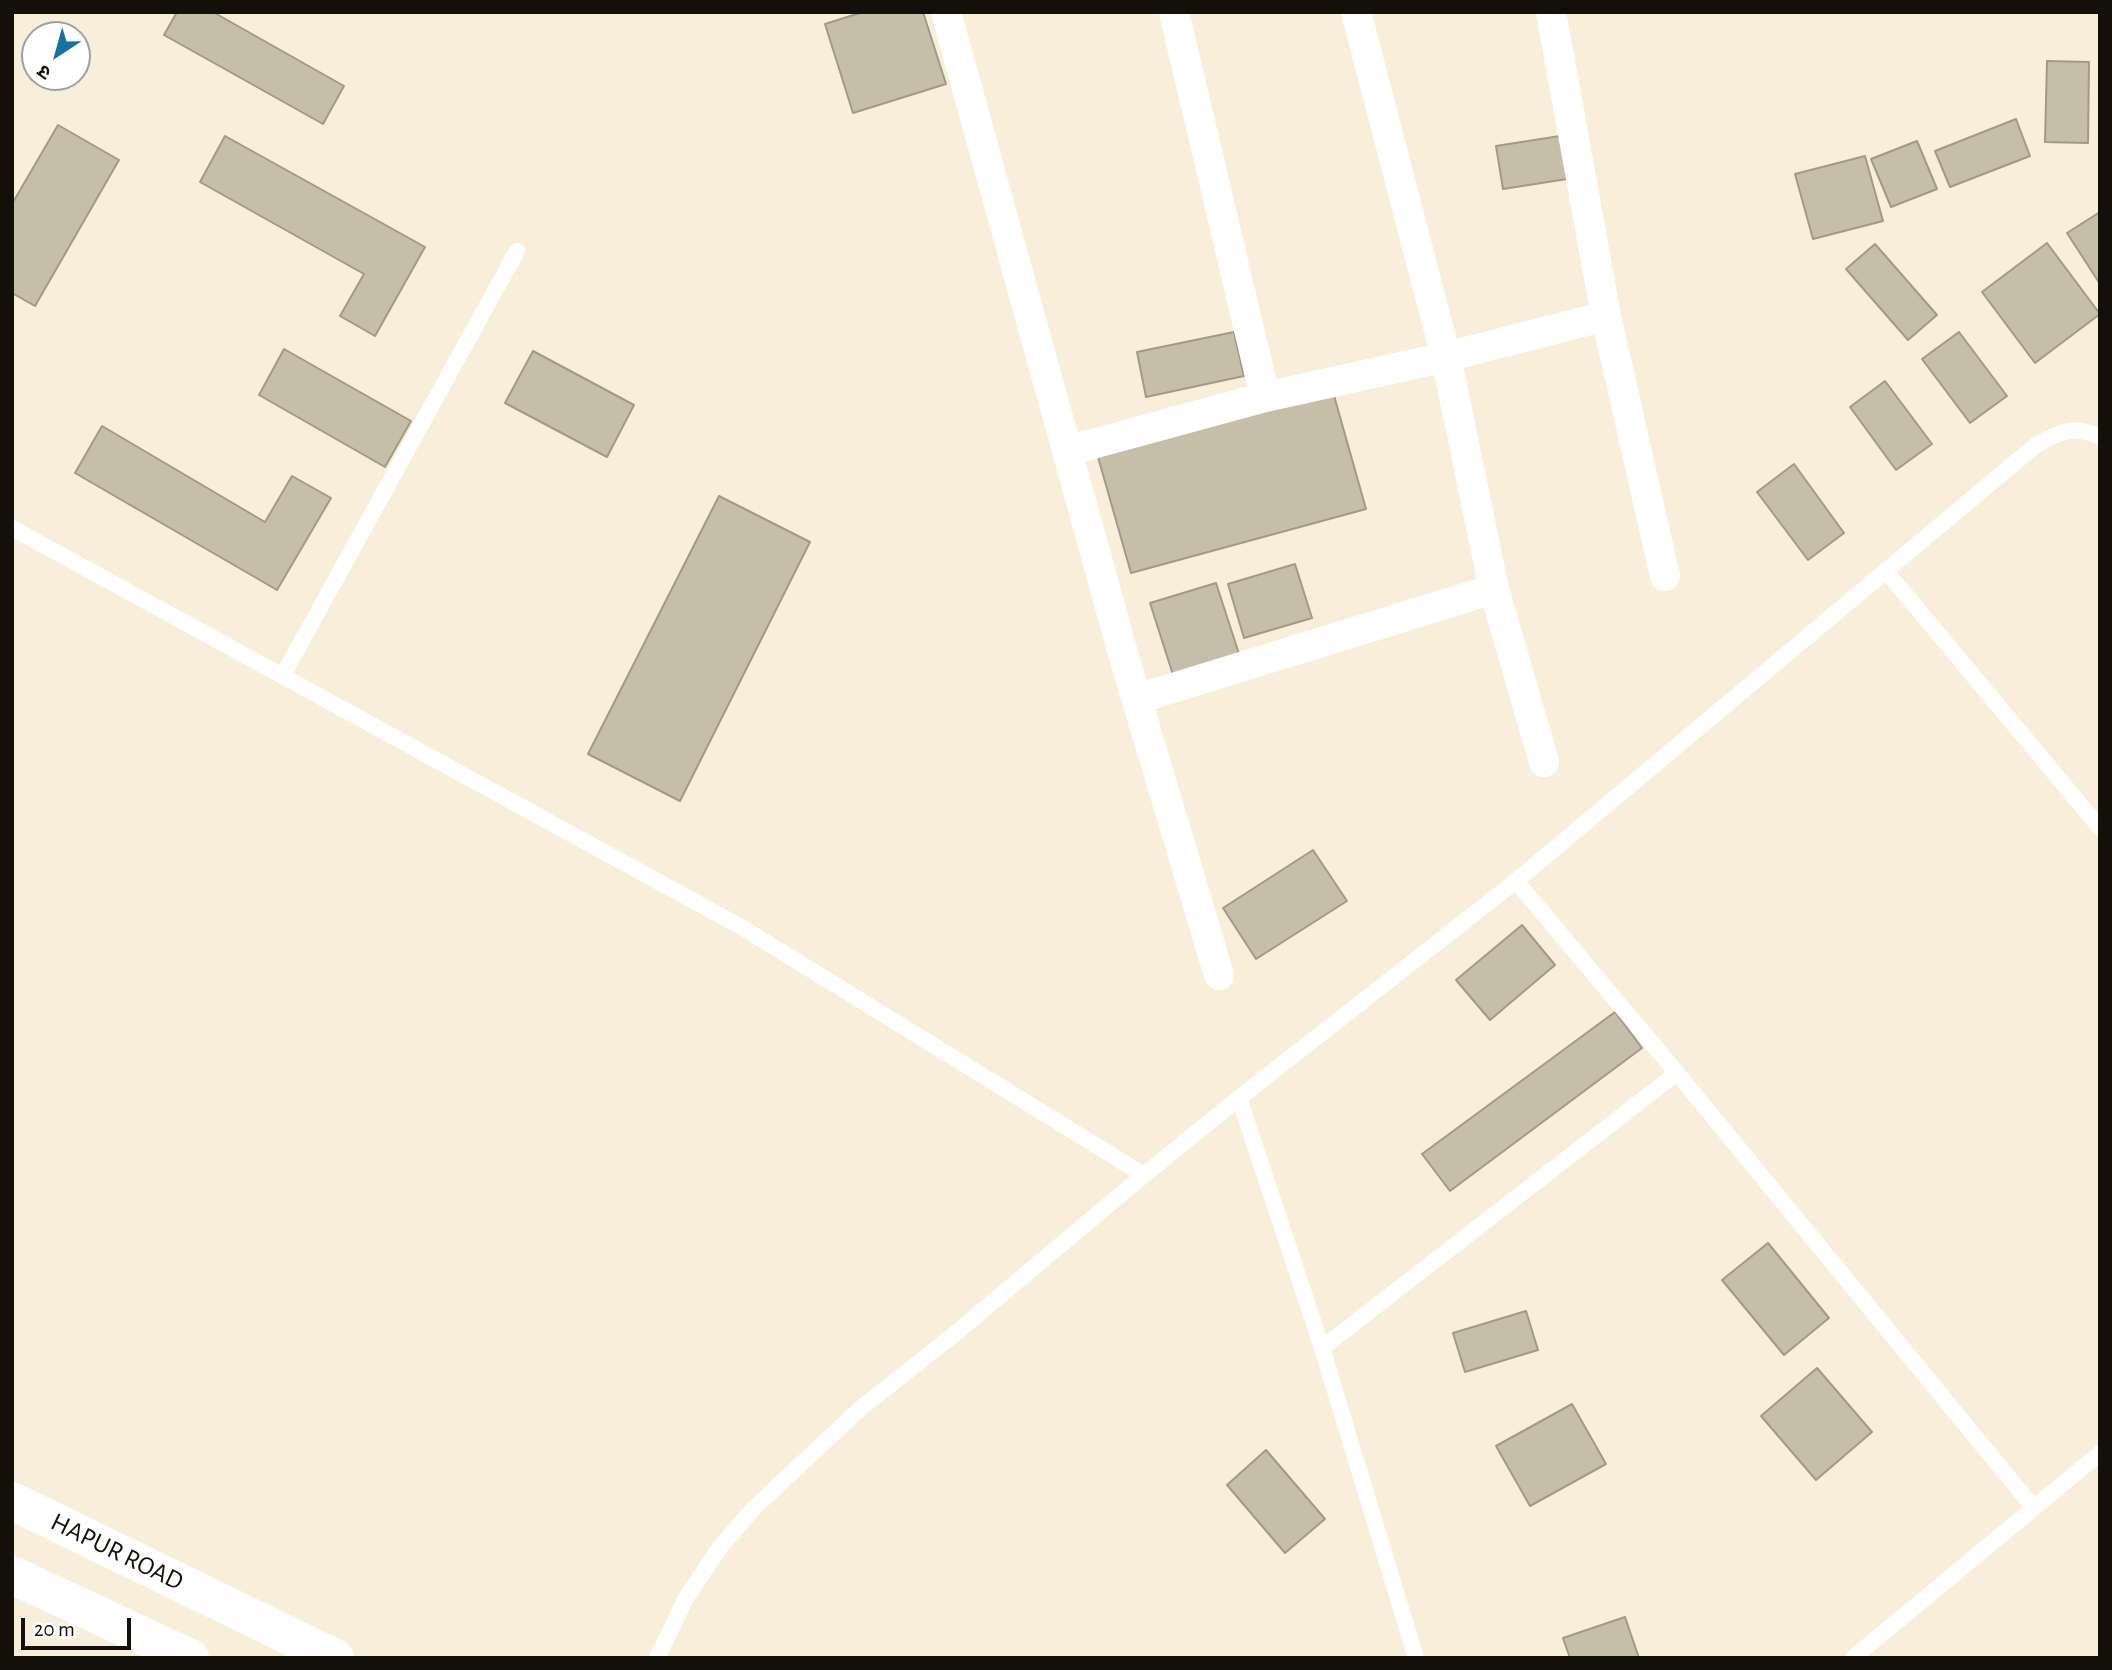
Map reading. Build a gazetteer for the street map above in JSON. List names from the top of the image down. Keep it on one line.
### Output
{"streets":{"main road":["HAPUR ROAD"]},"scale_bar":"20 m","north":"bottom left"}
